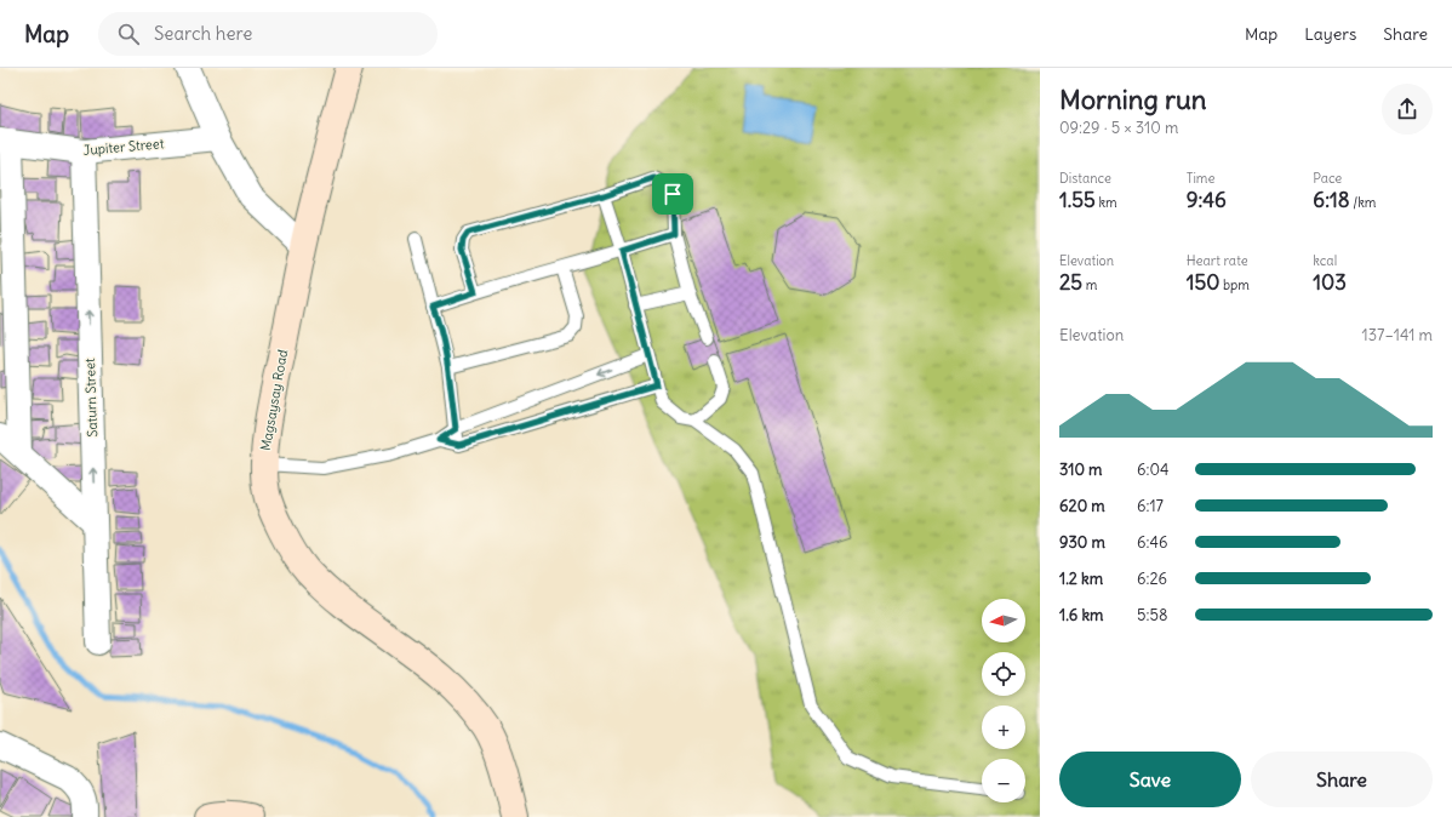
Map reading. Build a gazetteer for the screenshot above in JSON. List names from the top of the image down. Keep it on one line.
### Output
{"streets":{"main road":["Magsaysay Road"],"street":["Jupiter Street","Saturn Street"]},"crossings":[["Jupiter Street","Saturn Street"]],"north":"left","page":{"header":"Map","search":"Search here","nav":["Map","Layers","Share"],"heading":["Morning run","09:29 · 5 × 310 m"],"stats":[["Distance","1.55 km"],["Time","9:46"],["Pace","6:18 /km"],["Elevation","25 m"],["Heart rate","150 bpm"],["kcal","103"]],"chart":["Elevation","137–141 m"],"list":[{"name":"310 m","note":"6:04"},{"name":"620 m","note":"6:17"},{"name":"930 m","note":"6:46"},{"name":"1.2 km","note":"6:26"},{"name":"1.6 km","note":"5:58"}],"map_buttons":["+","−"],"buttons":["Save","Share"]}}
